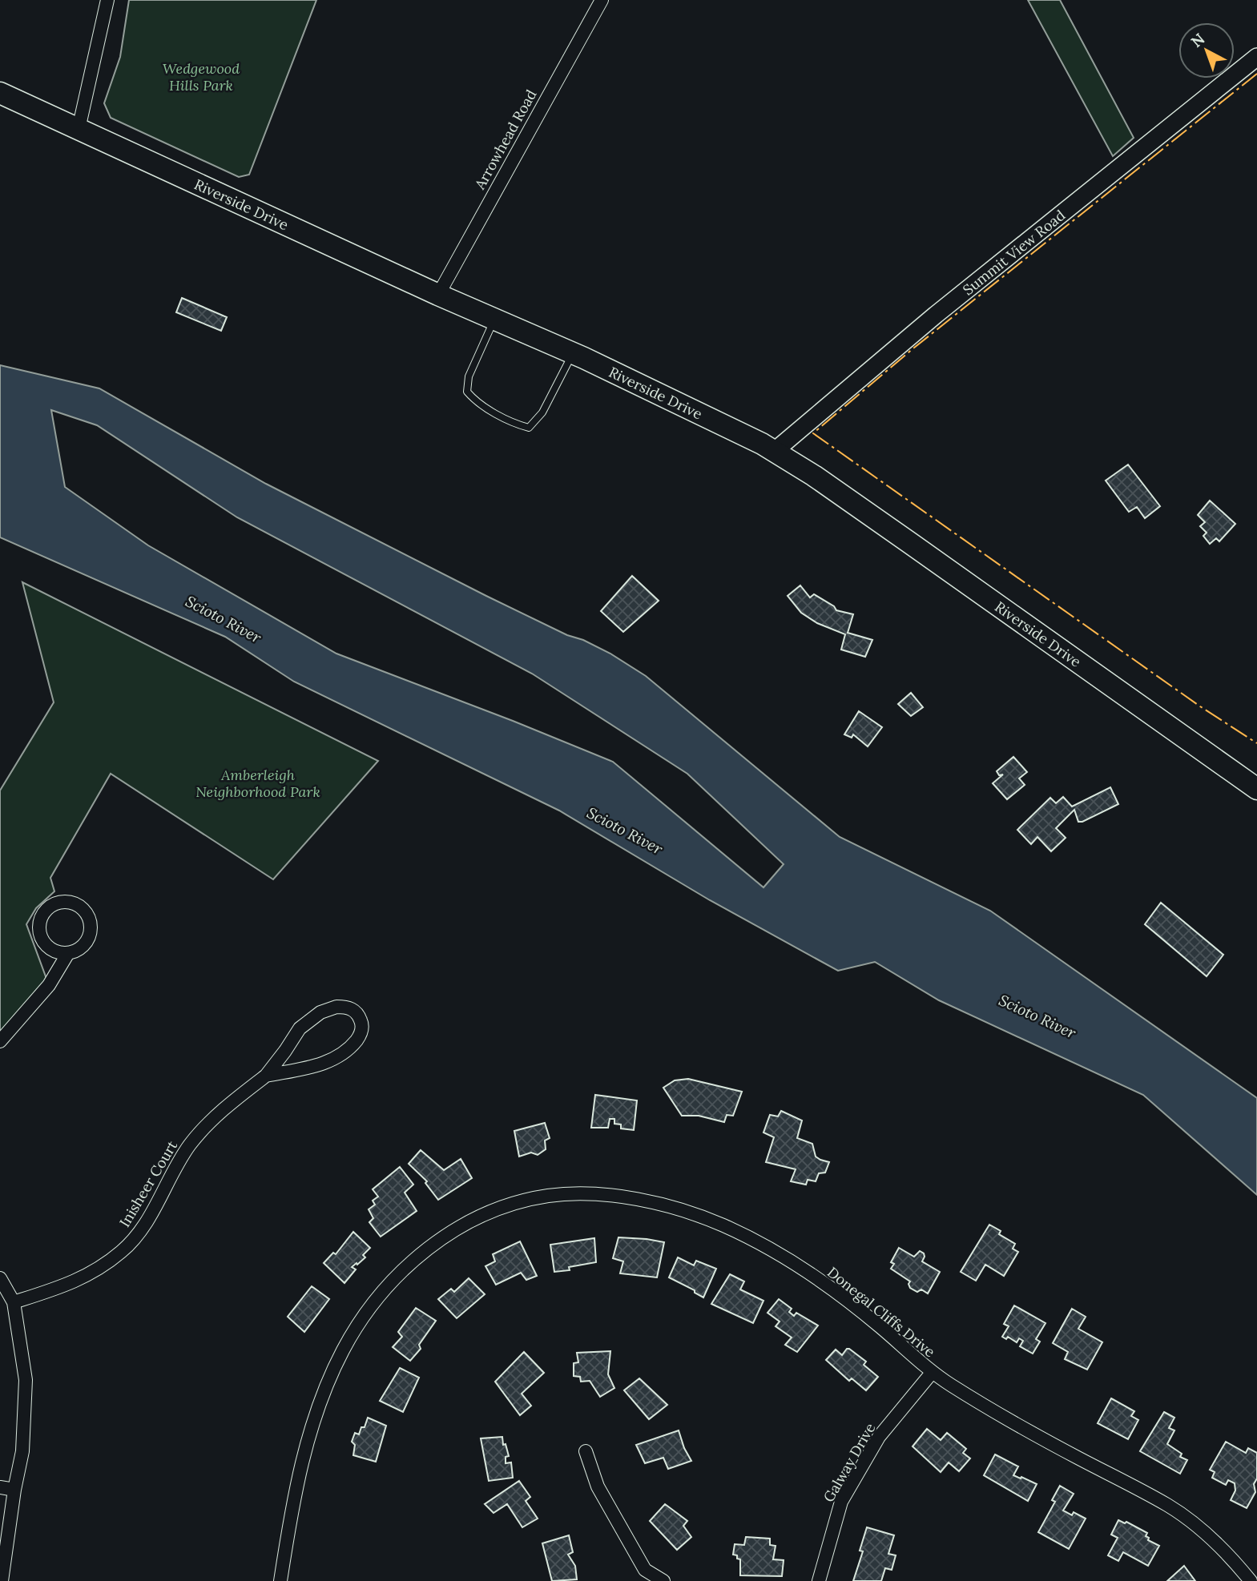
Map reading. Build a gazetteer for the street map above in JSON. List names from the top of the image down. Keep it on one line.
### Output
{"streets":{"main road":["Riverside Drive"],"street":["Arrowhead Road","Summit View Road","Inisheer Court","Donegal Cliffs Drive","Galway Drive"]},"crossings":[["Arrowhead Road","Riverside Drive"],["Riverside Drive","Summit View Road"],["Donegal Cliffs Drive","Galway Drive"]],"water":["Scioto River"],"parks":["Wedgewood Hills Park","Amberleigh Neighborhood Park"],"north":"top left"}
